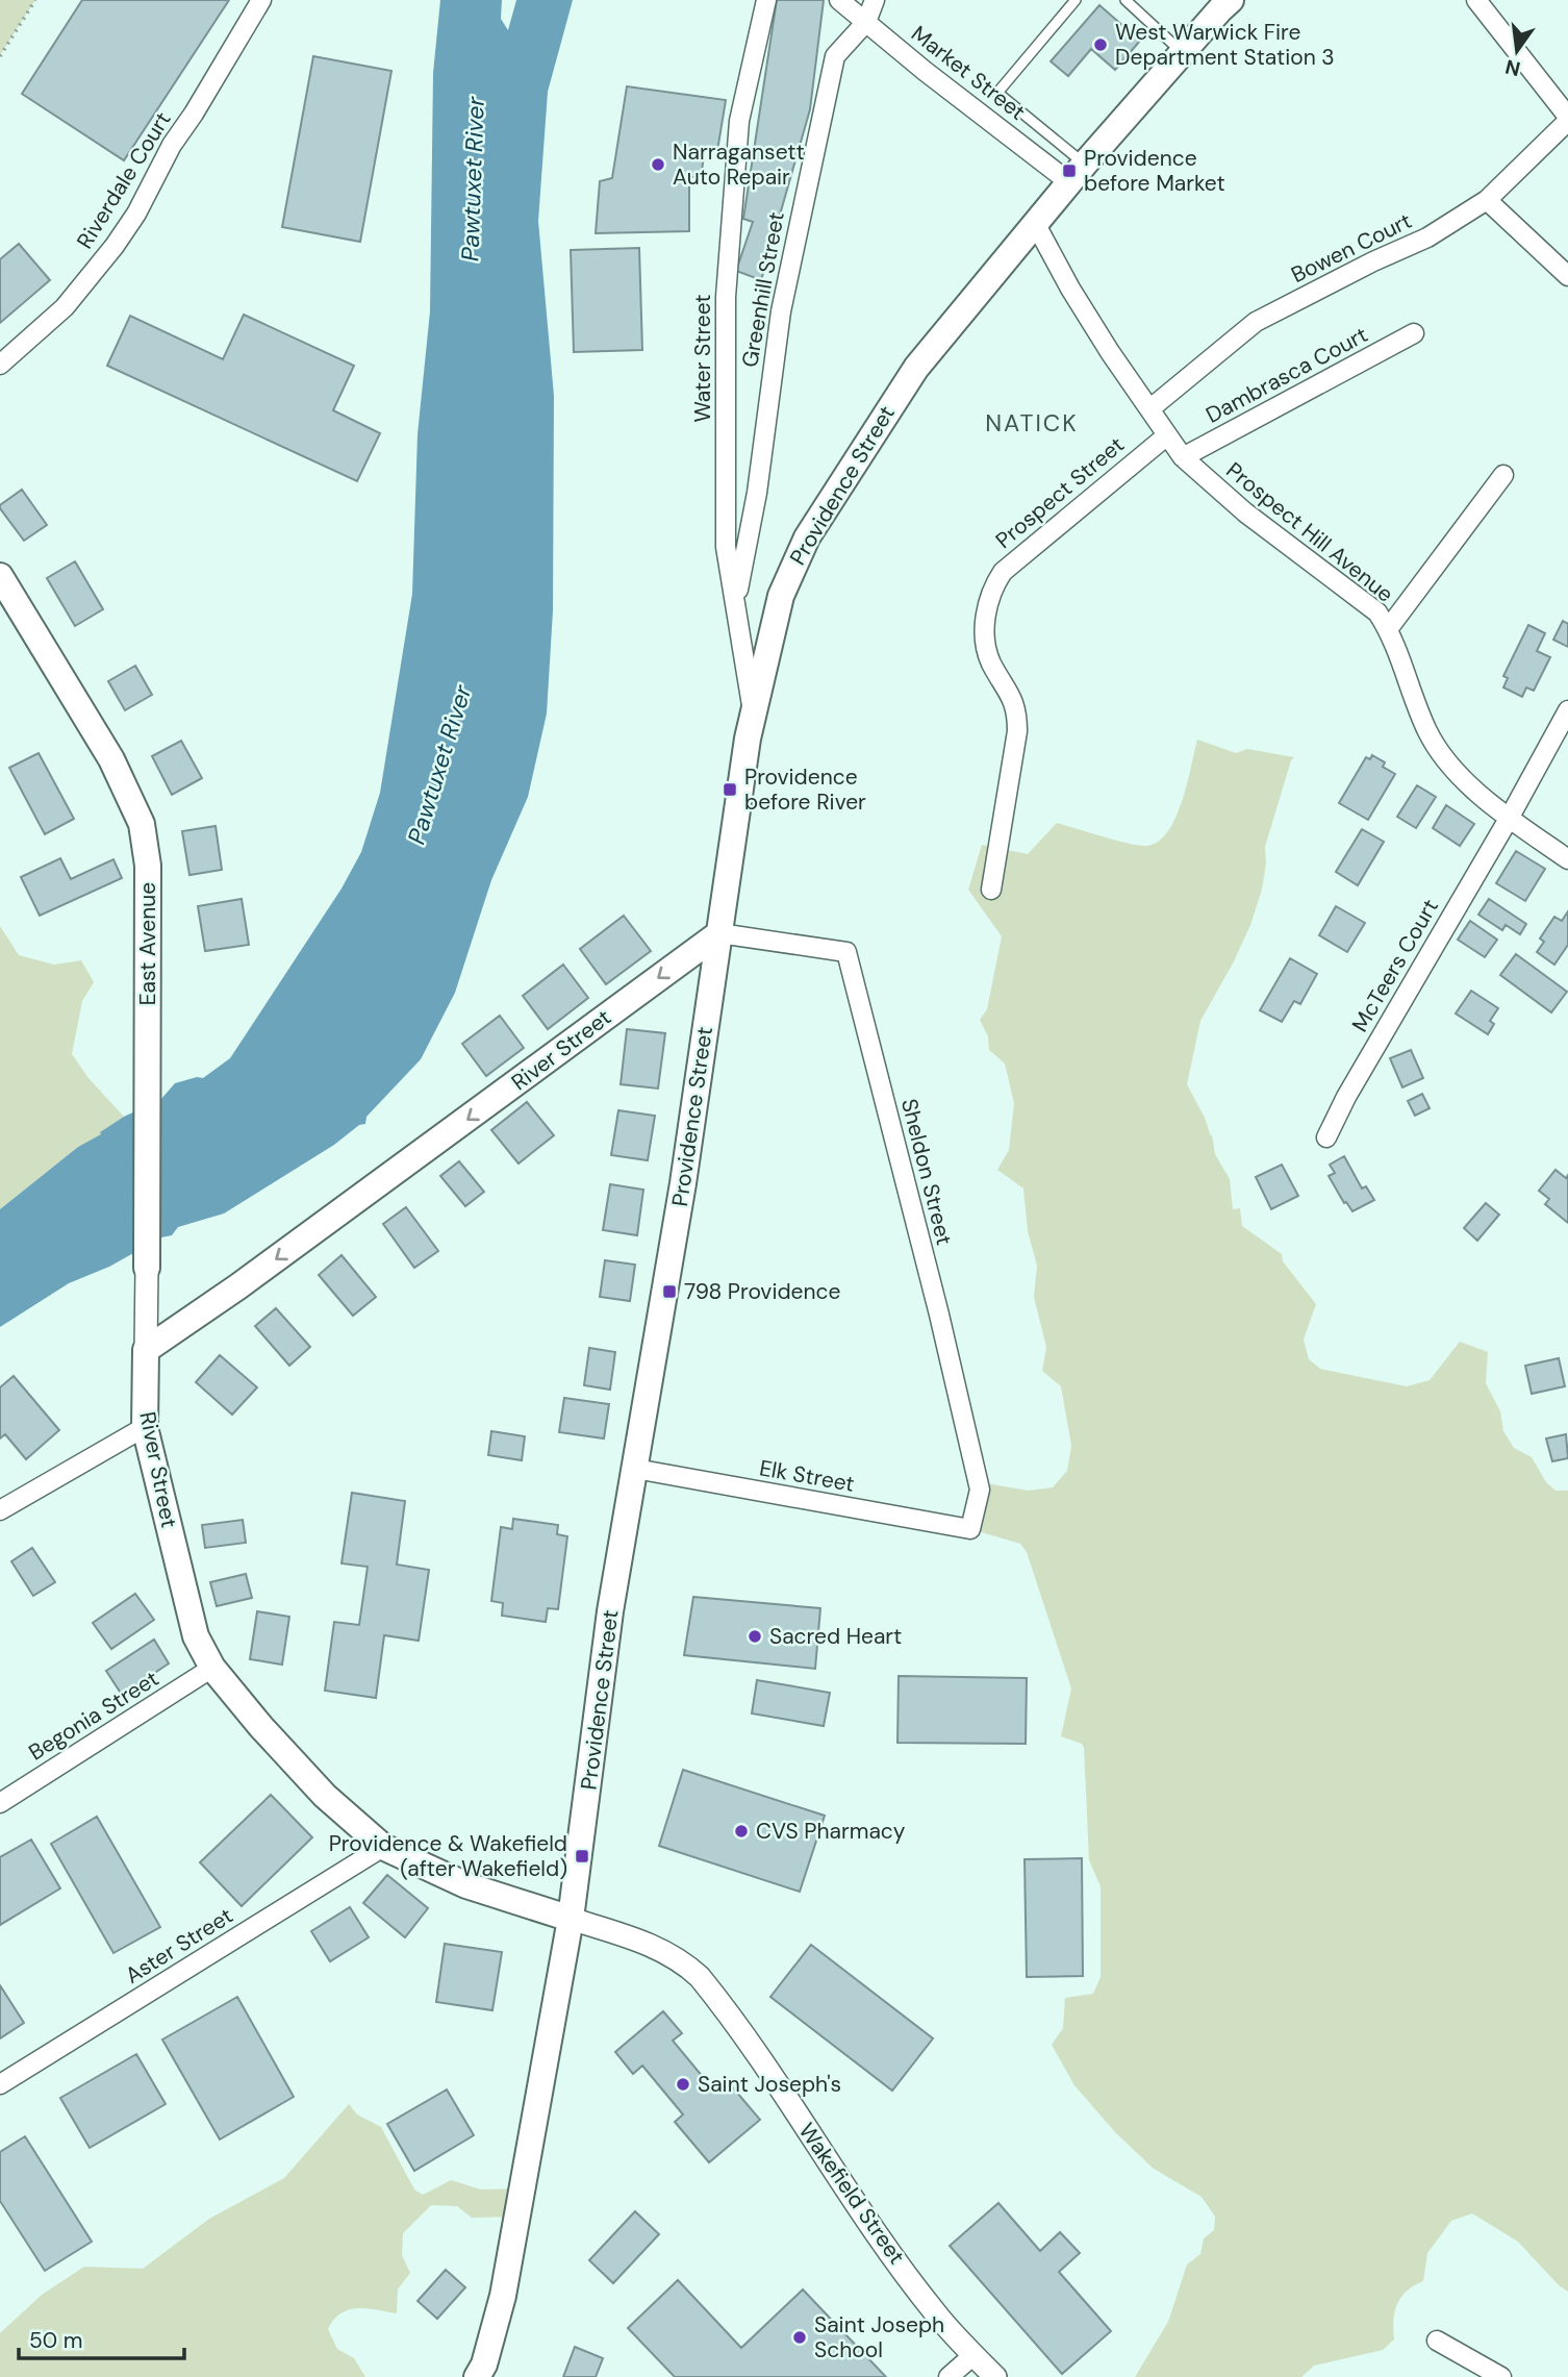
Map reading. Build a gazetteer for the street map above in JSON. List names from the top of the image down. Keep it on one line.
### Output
{"streets":{"main road":["Providence Street","East Avenue","River Street"],"street":["Market Street","Riverdale Court","Bowen Court","Greenhill Street","Water Street","Dambrasca Court","Prospect Street","Prospect Hill Avenue","McTeers Court","Sheldon Street","Elk Street","Begonia Street","Aster Street","Wakefield Street"]},"crossings":[["Market Street","Greenhill Street"],["Market Street","Providence Street"],["Bowen Court","Prospect Hill Avenue"],["Greenhill Street","Water Street"],["Water Street","Providence Street"],["Dambrasca Court","Prospect Hill Avenue"],["Providence Street","Prospect Hill Avenue"],["Providence Street","River Street"],["Providence Street","Sheldon Street"],["Providence Street","Elk Street"],["Providence Street","Wakefield Street"],["Prospect Street","Prospect Hill Avenue"],["Prospect Hill Avenue","McTeers Court"],["East Avenue","River Street"],["River Street","Sheldon Street"],["River Street","Begonia Street"],["River Street","Aster Street"],["River Street","Wakefield Street"],["Sheldon Street","Elk Street"]],"one_way":["River Street"],"districts":["NATICK"],"water":["Pawtuxet River"],"places":{"other":["West Warwick Fire Department Station 3","Narragansett Auto Repair","Sacred Heart","CVS Pharmacy","Saint Joseph's","Saint Joseph School"],"transit":["Providence before Market","Providence before River","798 Providence","Providence & Wakefield (after Wakefield)"]},"scale_bar":"50 m","north":"bottom"}
